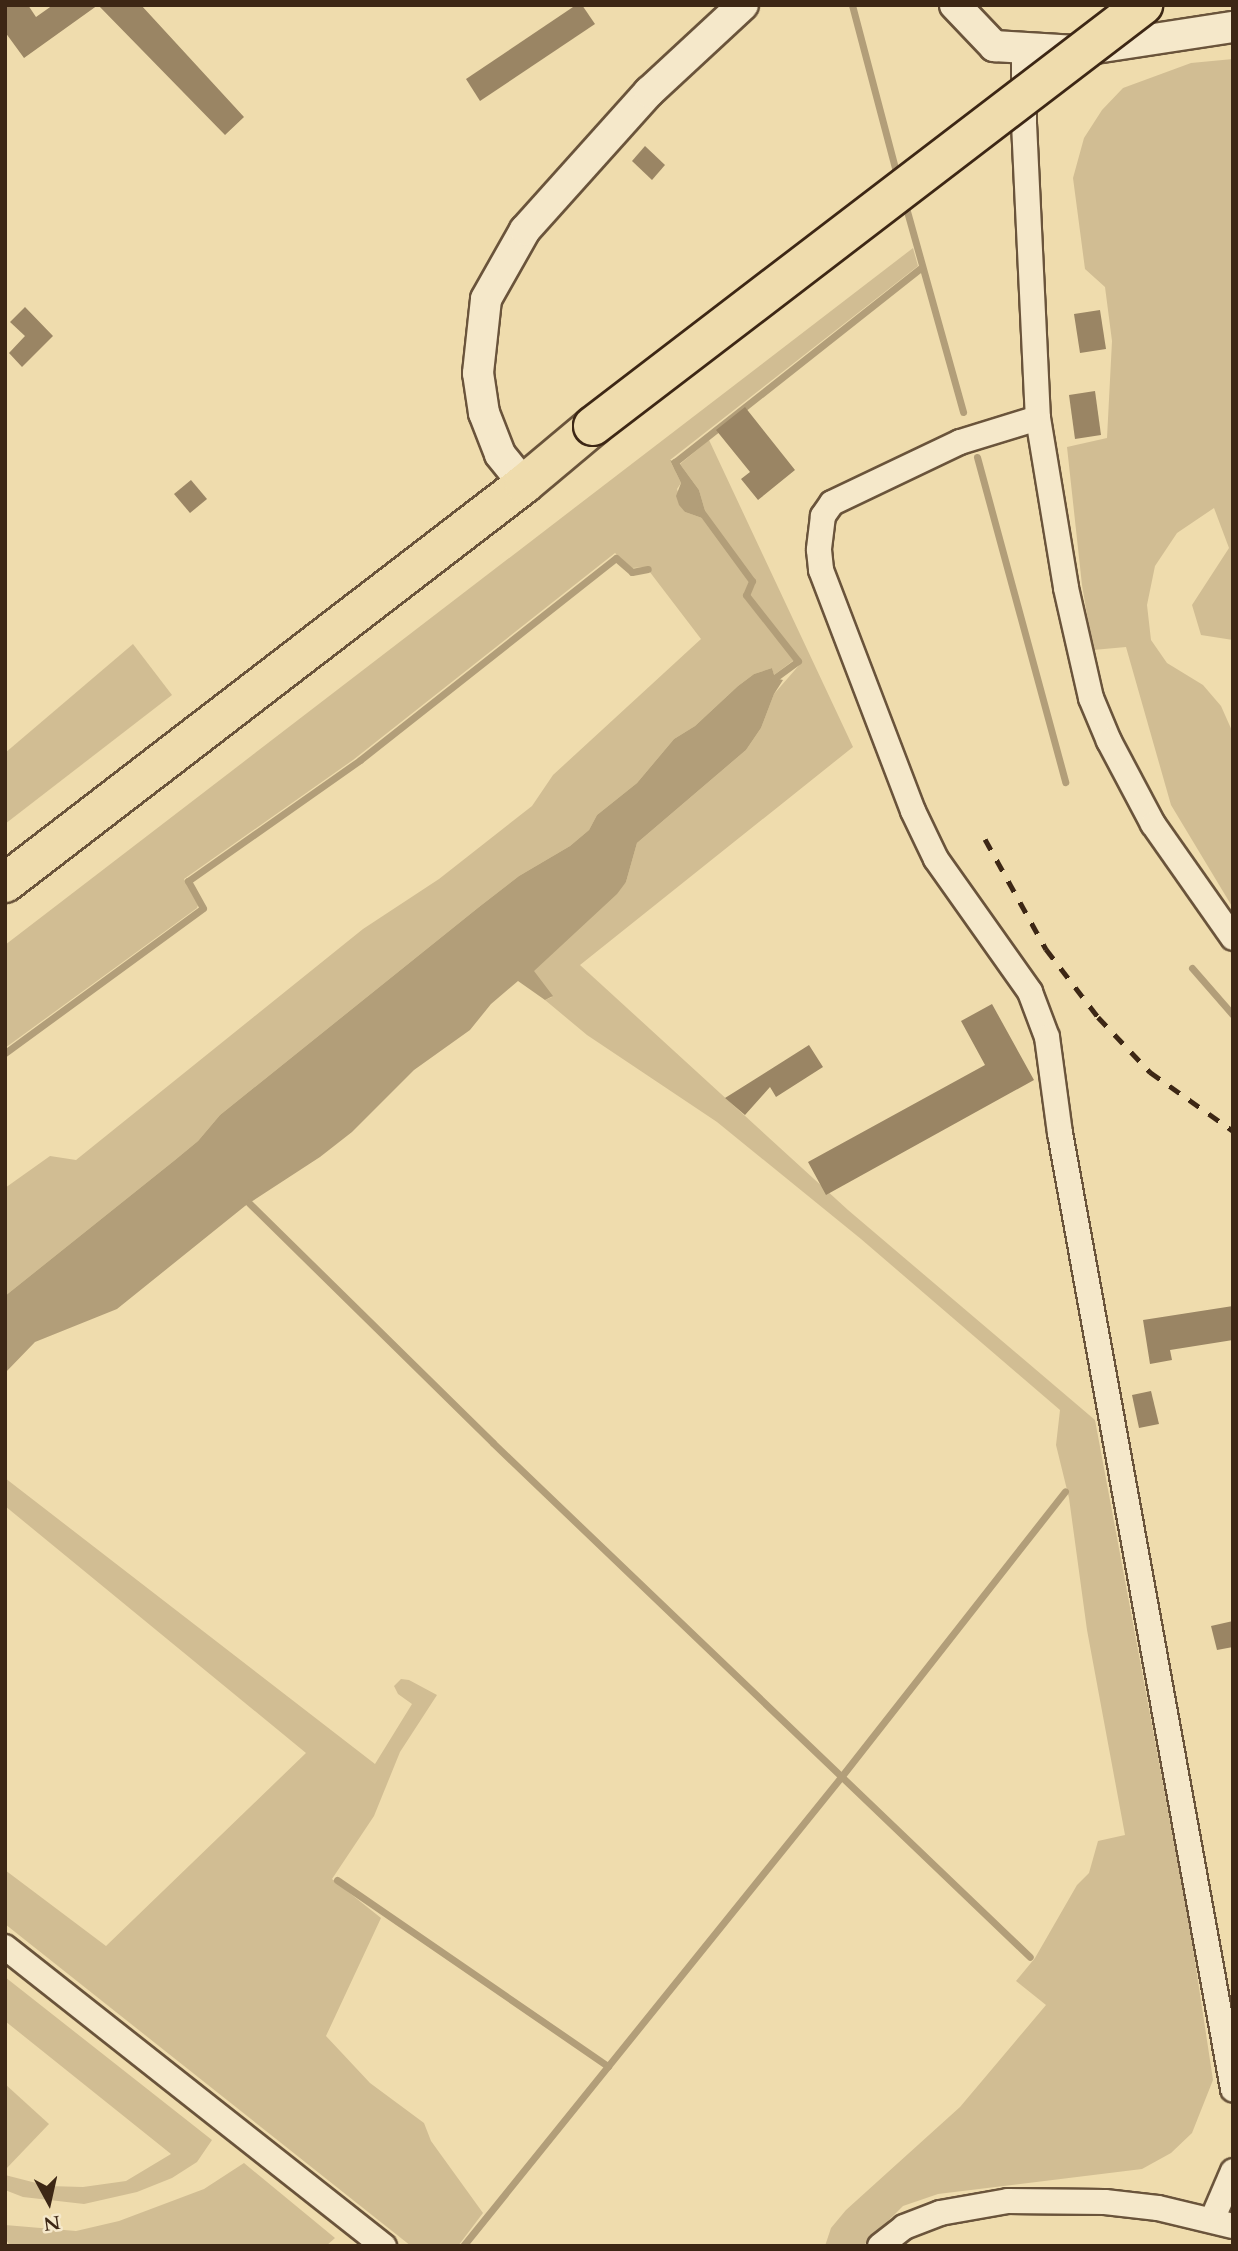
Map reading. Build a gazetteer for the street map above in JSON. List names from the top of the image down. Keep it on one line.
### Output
{"north":"bottom"}
